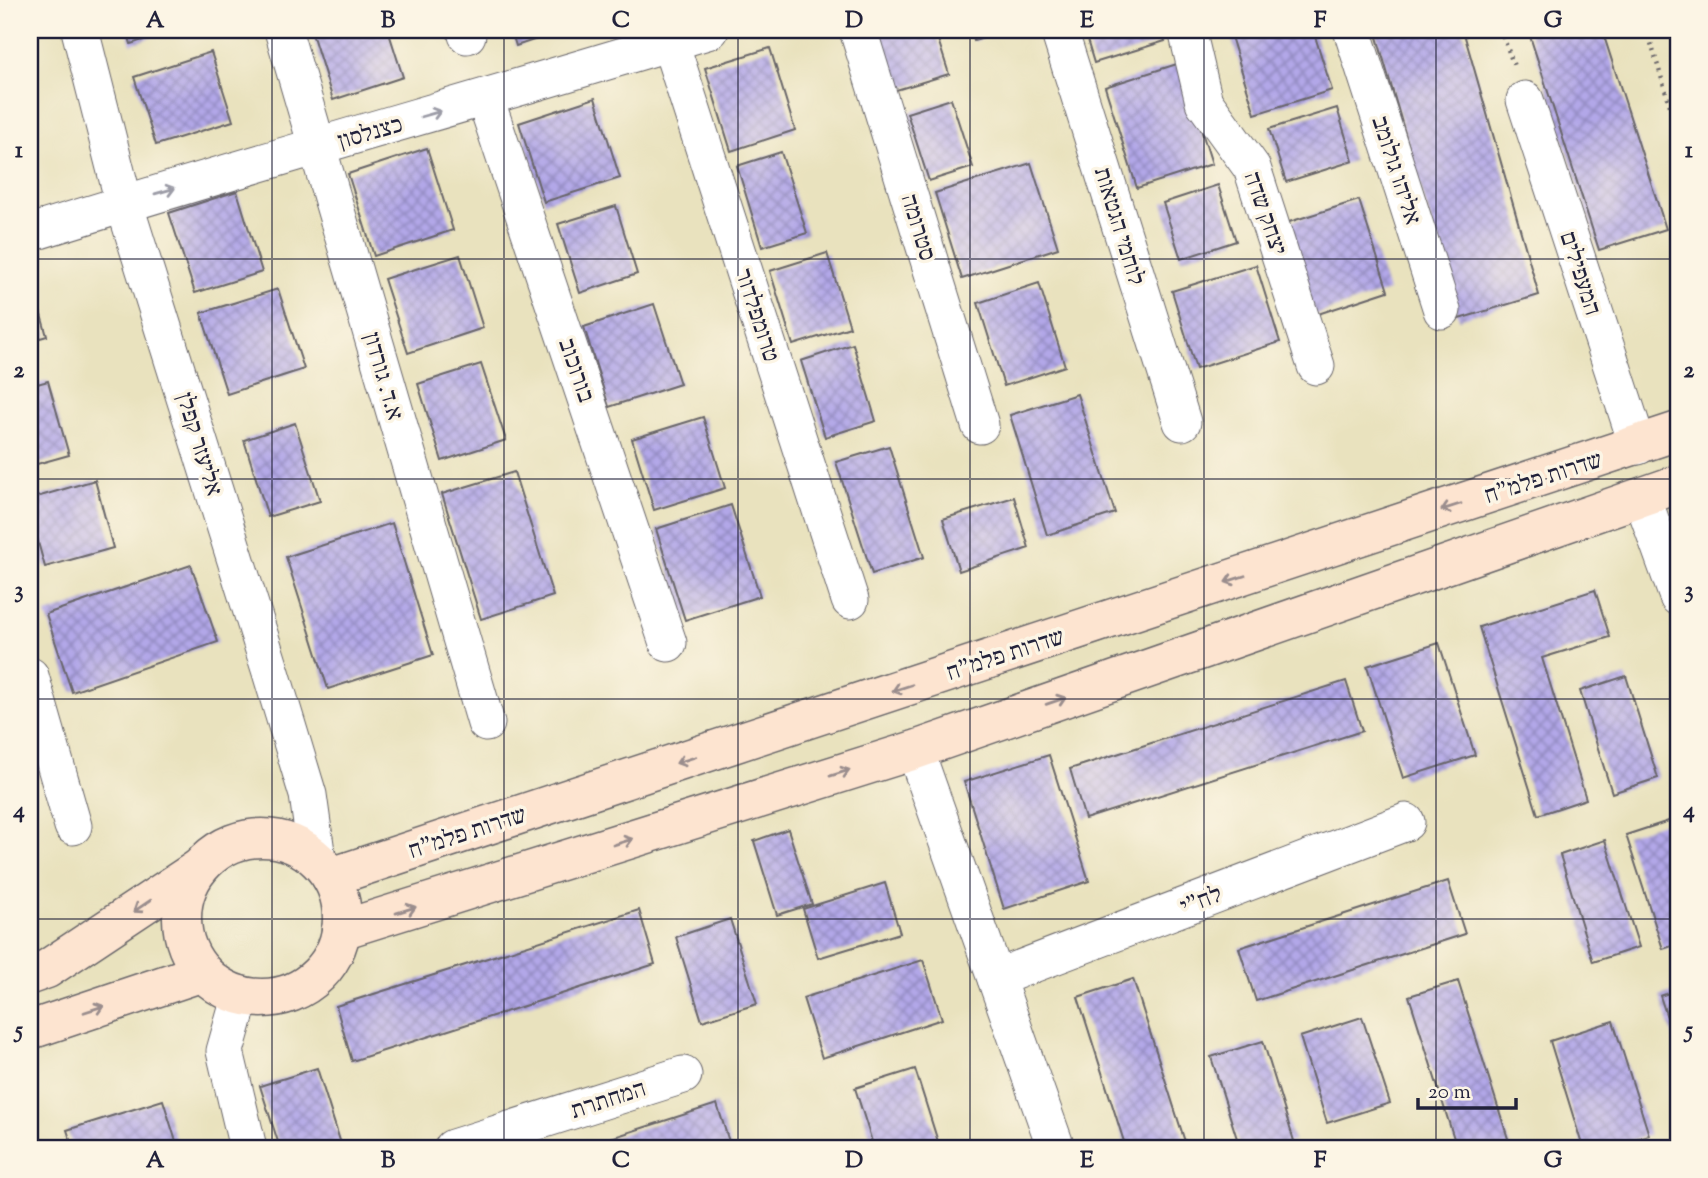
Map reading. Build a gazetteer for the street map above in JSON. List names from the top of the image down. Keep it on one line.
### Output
{"streets":{"street":["כצנלסון","אליהו גולומב","יצחק שדה","לוחמי הגטאות","סטרומה","המעפילים","טרומפלדור","בורוכוב","א.ד. גורדון","אליעזר קפלן","שדרות פלמ\"ח","לח\"י","המחתרת"]},"crossings":[["כצנלסון","טרומפלדור"],["כצנלסון","בורוכוב"],["כצנלסון","א.ד. גורדון"],["כצנלסון","אליעזר קפלן"],["המעפילים","שדרות פלמ\"ח"],["אליעזר קפלן","שדרות פלמ\"ח"]],"one_way":["כצנלסון"],"scale_bar":"20 m","grid":{"columns":["A","B","C","D","E","F","G"],"rows":["1","2","3","4","5"]}}
